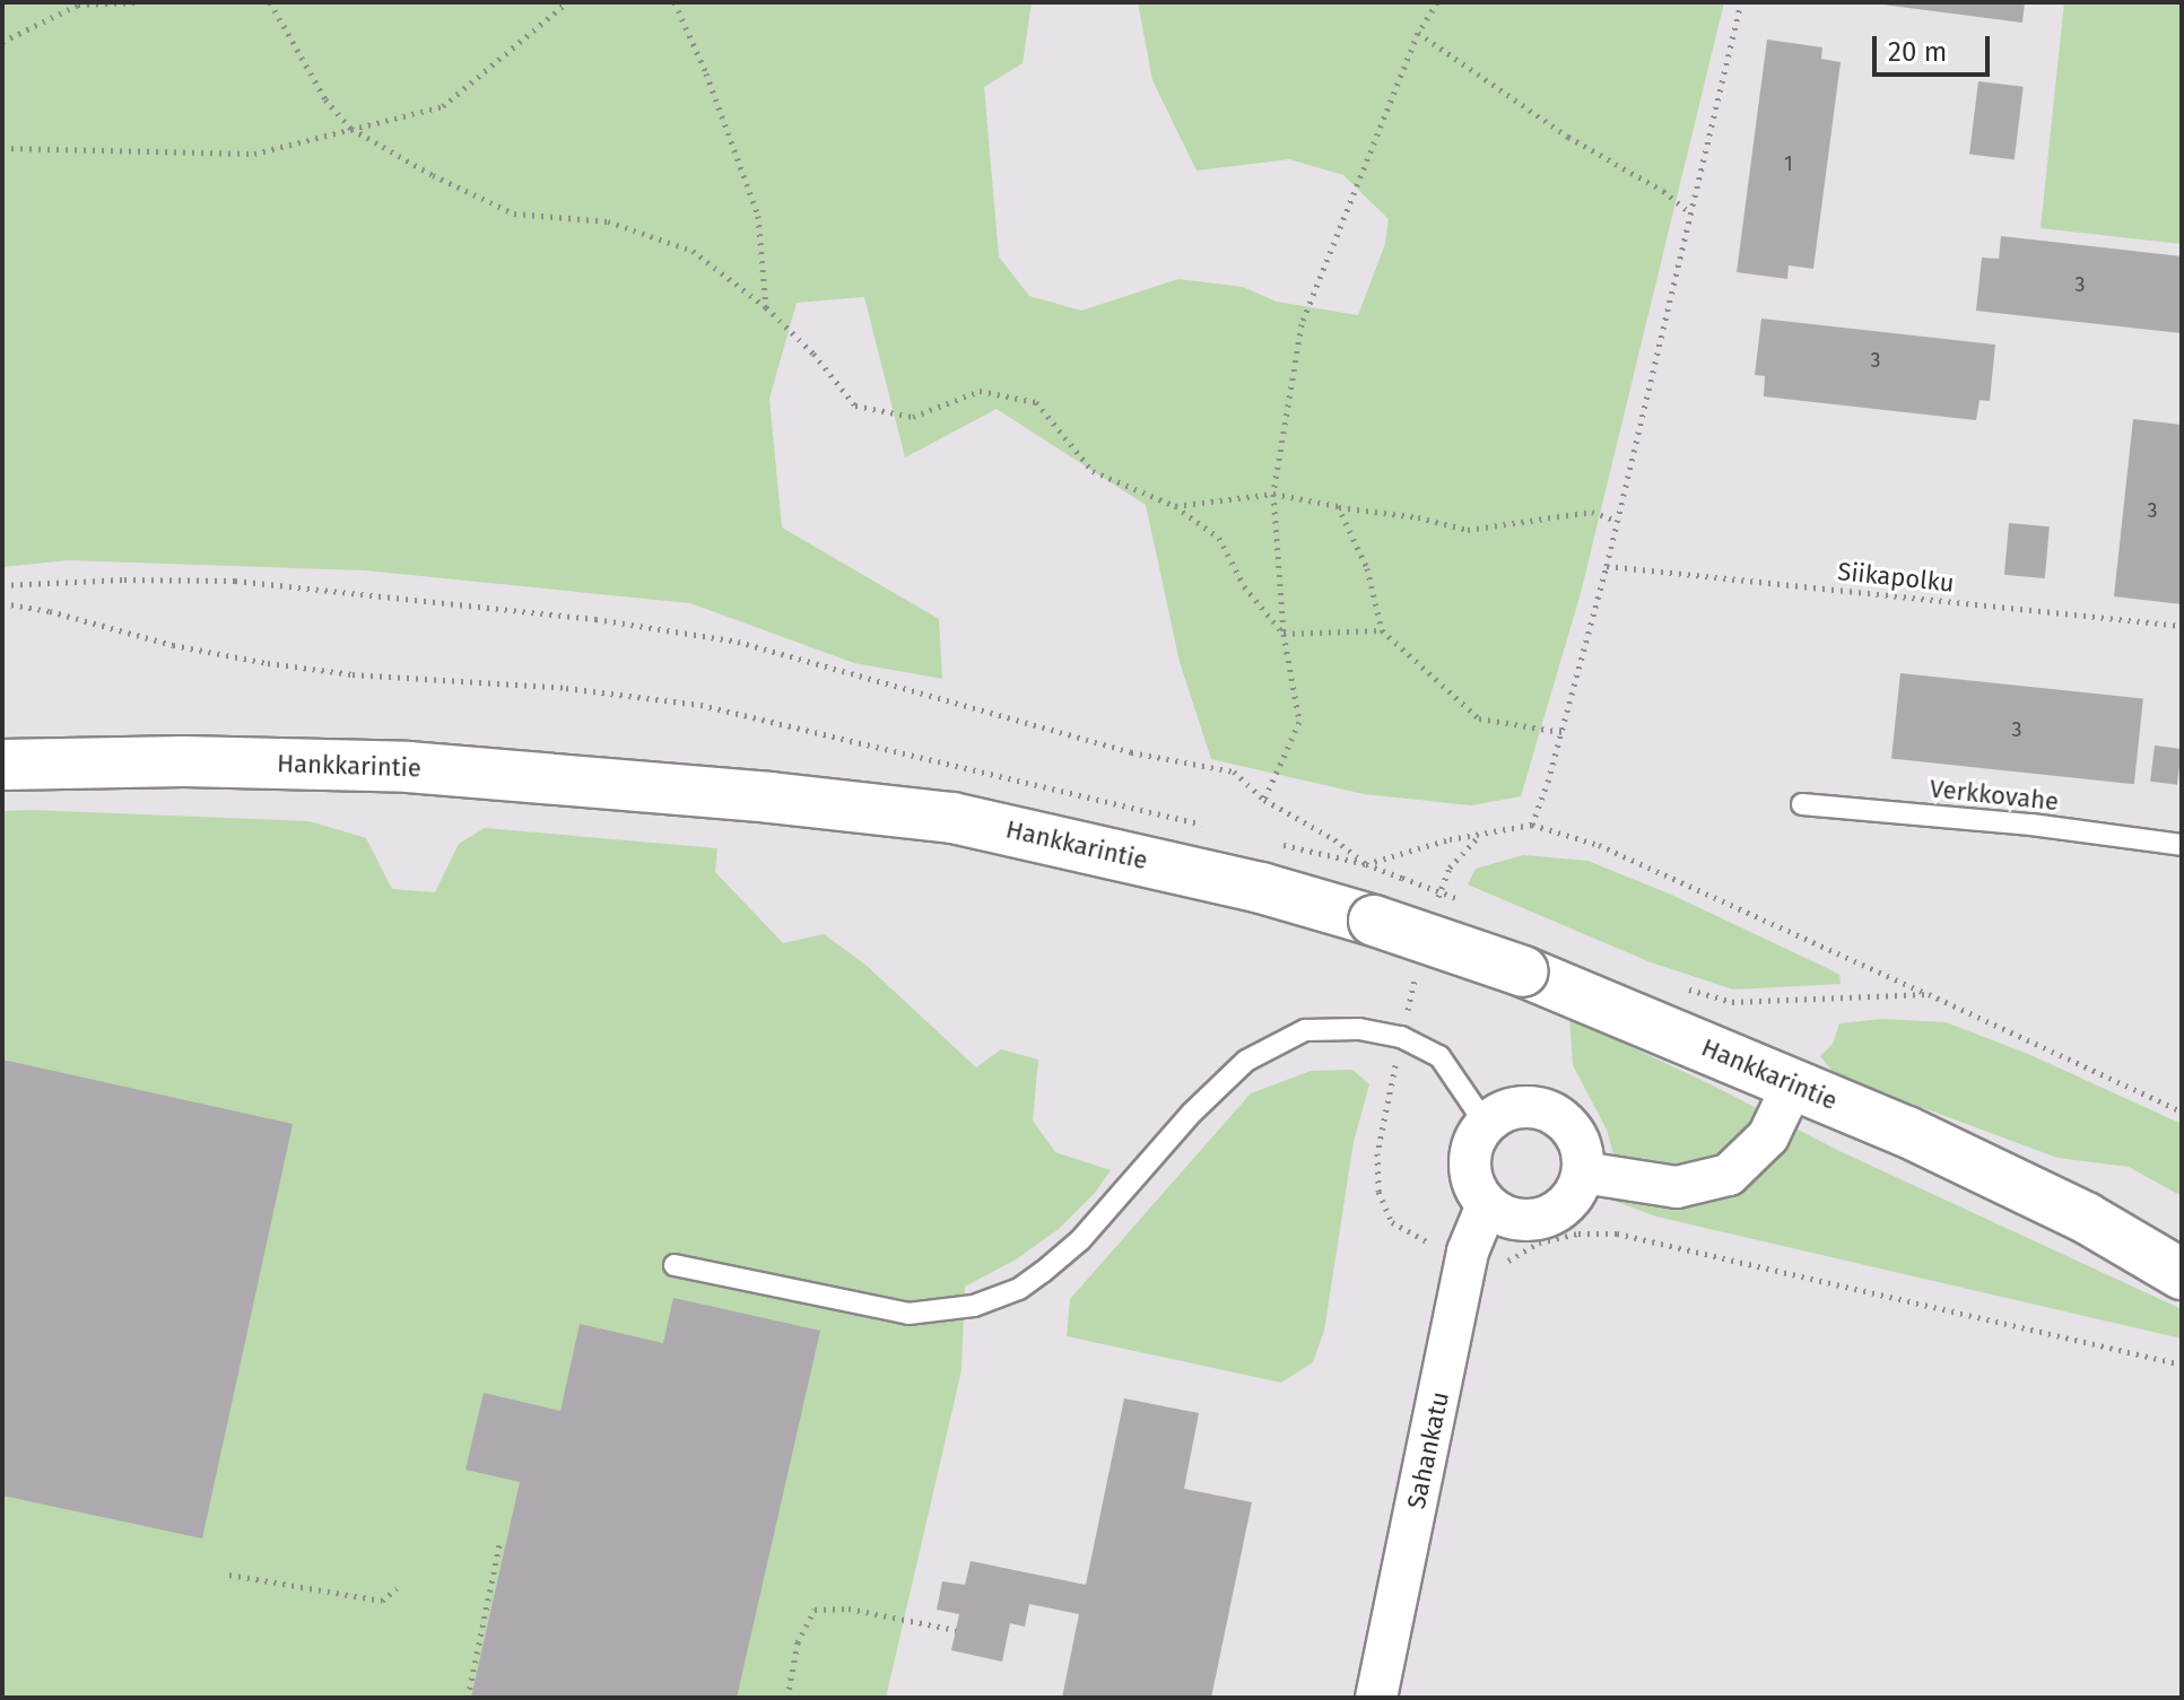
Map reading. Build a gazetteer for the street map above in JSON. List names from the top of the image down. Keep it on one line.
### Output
{"streets":{"main road":["Hankkarintie"],"street":["Sahankatu"],"lane":["Verkkovahe"],"path":["Siikapolku"]},"house_numbers":["1","3","3","3","3"],"scale_bar":"20 m"}
